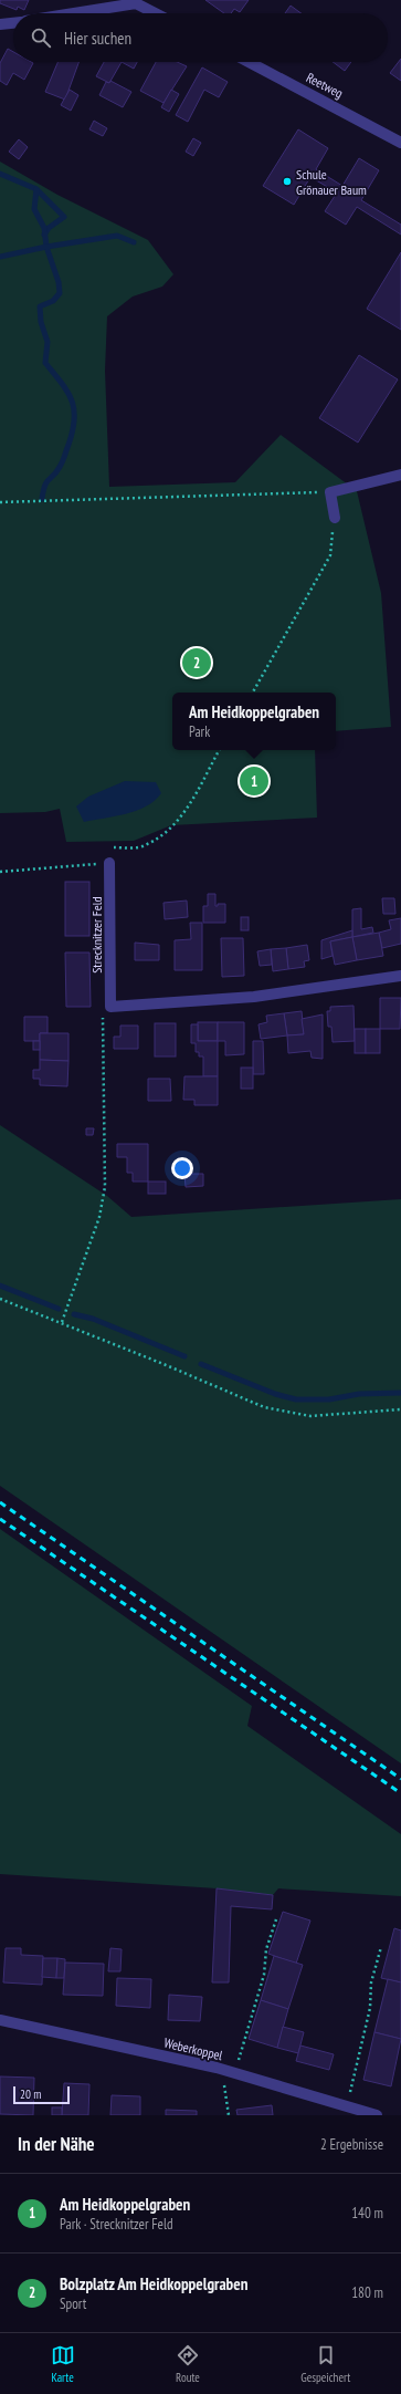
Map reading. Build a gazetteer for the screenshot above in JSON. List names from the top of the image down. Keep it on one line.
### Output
{"streets":{"street":["Reetweg","Strecknitzer Feld","Weberkoppel"]},"places":["Schule Grönauer Baum"],"scale_bar":"20 m","page":{"search":"Hier suchen","pins":["2","1"],"popup":["Am Heidkoppelgraben","Park"],"scale":"20 m","heading":["In der Nähe","2 Ergebnisse"],"list":[{"mark":"1","name":"Am Heidkoppelgraben","note":"Park · Strecknitzer Feld","value":"140 m"},{"mark":"2","name":"Bolzplatz Am Heidkoppelgraben","note":"Sport","value":"180 m"}],"nav":["Karte","Route","Gespeichert"]}}
